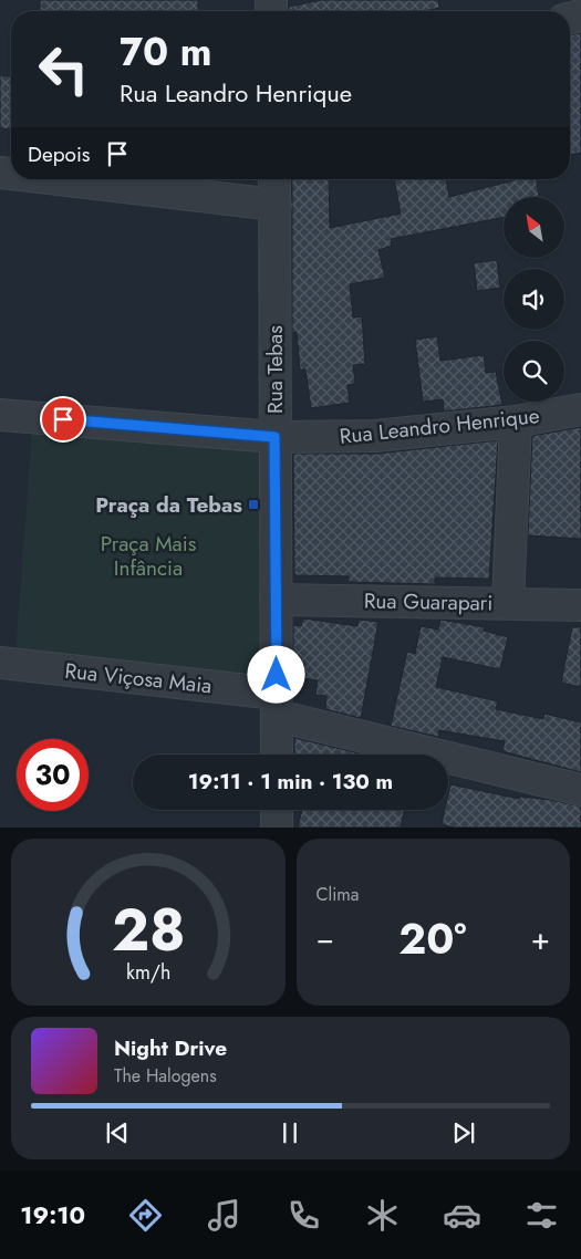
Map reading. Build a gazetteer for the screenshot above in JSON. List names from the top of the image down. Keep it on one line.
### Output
{"streets":{"street":["Rua Tebas","Rua Leandro Henrique","Rua Guarapari","Rua Viçosa Maia"]},"crossings":[["Rua Tebas","Rua Leandro Henrique"],["Rua Tebas","Rua Guarapari"],["Rua Tebas","Rua Viçosa Maia"]],"parks":["Praça Mais Infância"],"places":{"transit":["Praça da Tebas"]},"north":"top left","page":{"turn":["70 m","Rua Leandro Henrique"],"then":"Depois","limit":"30","trip":"19:11 · 1 min · 130 m","tile":"Clima","heat":["−","20°","+"],"song":["Night Drive","The Halogens"],"tabs":"19:10","gauge":["28","km/h"]}}
